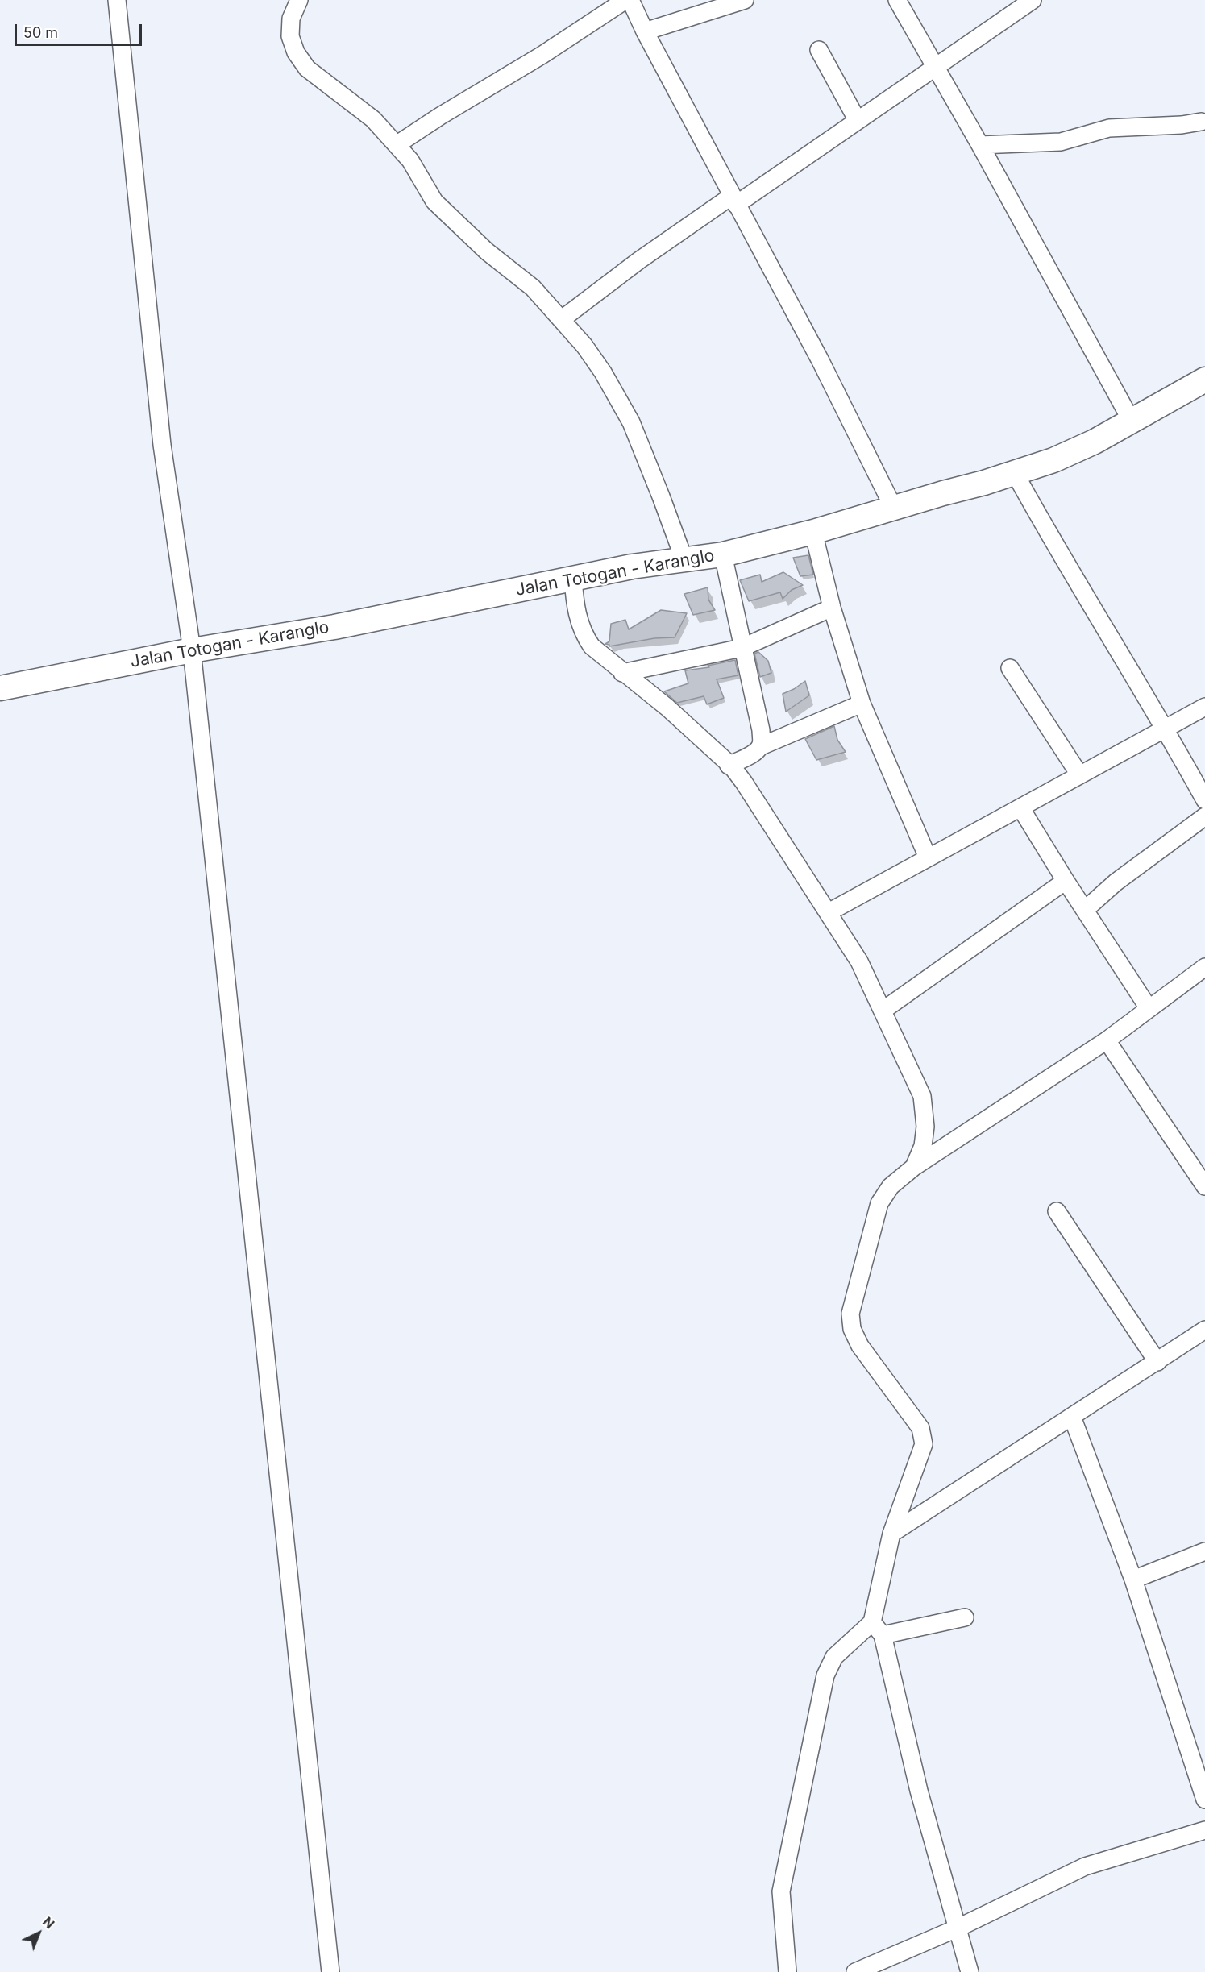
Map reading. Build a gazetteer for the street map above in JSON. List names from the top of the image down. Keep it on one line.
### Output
{"streets":{"main road":["Jalan Totogan - Karanglo"]},"scale_bar":"50 m","north":"top right"}
